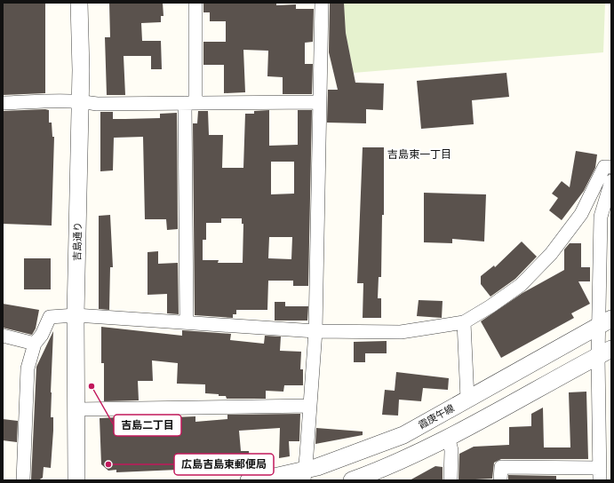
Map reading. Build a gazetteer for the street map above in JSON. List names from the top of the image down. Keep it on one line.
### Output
{"streets":{"street":["吉島通り","霞庚午線"]},"districts":["吉島東一丁目"],"places":["吉島二丁目","広島吉島東郵便局"]}
